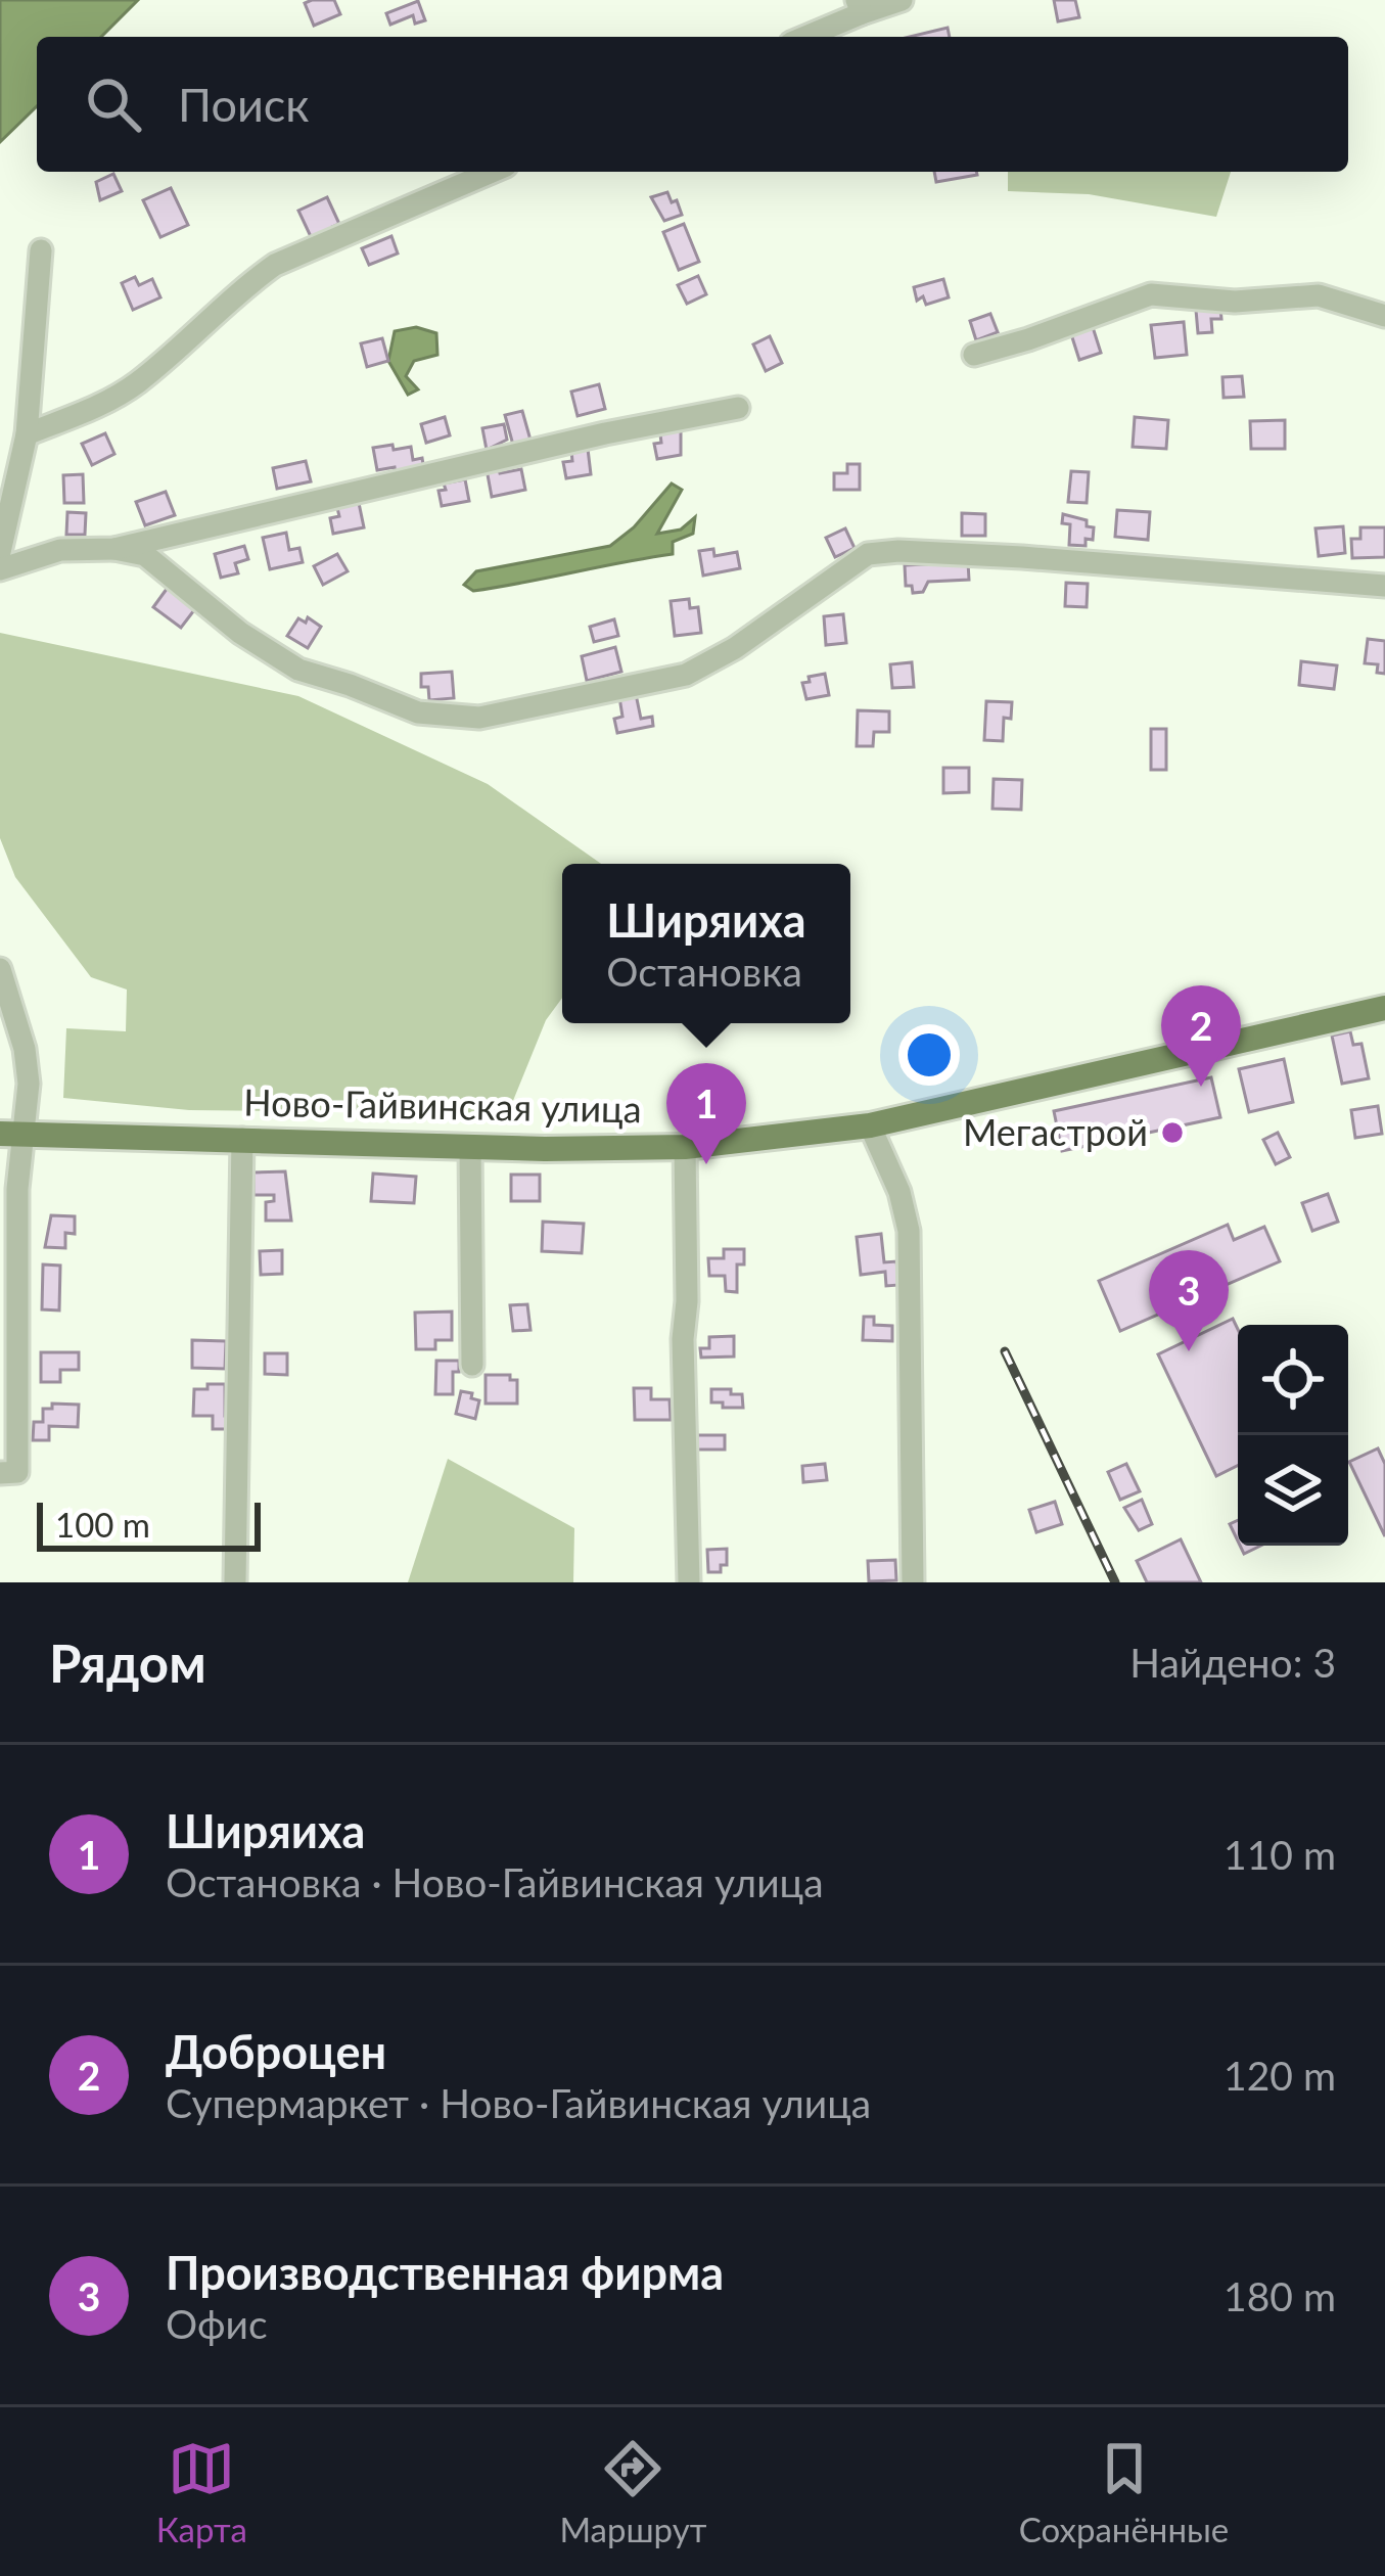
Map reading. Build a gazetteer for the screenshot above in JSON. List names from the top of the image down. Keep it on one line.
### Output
{"streets":{"main road":["Ново-Гайвинская улица"]},"places":["Мегастрой"],"scale_bar":"100 m","page":{"search":"Поиск","popup":["Ширяиха","Остановка"],"pins":["2","1","3"],"scale":"100 m","heading":["Рядом","Найдено: 3"],"list":[{"mark":"1","name":"Ширяиха","note":"Остановка · Ново-Гайвинская улица","value":"110 m"},{"mark":"2","name":"Доброцен","note":"Супермаркет · Ново-Гайвинская улица","value":"120 m"},{"mark":"3","name":"Производственная фирма","note":"Офис","value":"180 m"}],"nav":["Карта","Маршрут","Сохранённые"]}}
